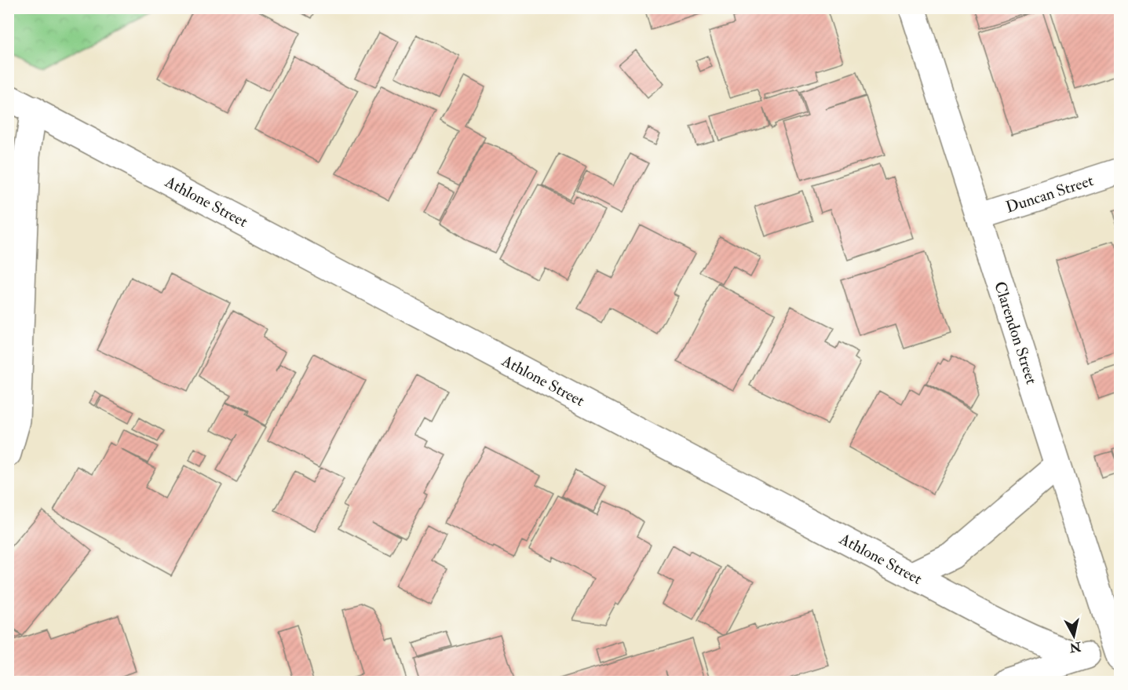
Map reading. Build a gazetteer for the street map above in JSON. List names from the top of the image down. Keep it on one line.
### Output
{"streets":{"street":["Duncan Street","Athlone Street","Clarendon Street"]},"crossings":[["Duncan Street","Clarendon Street"]],"north":"bottom"}
